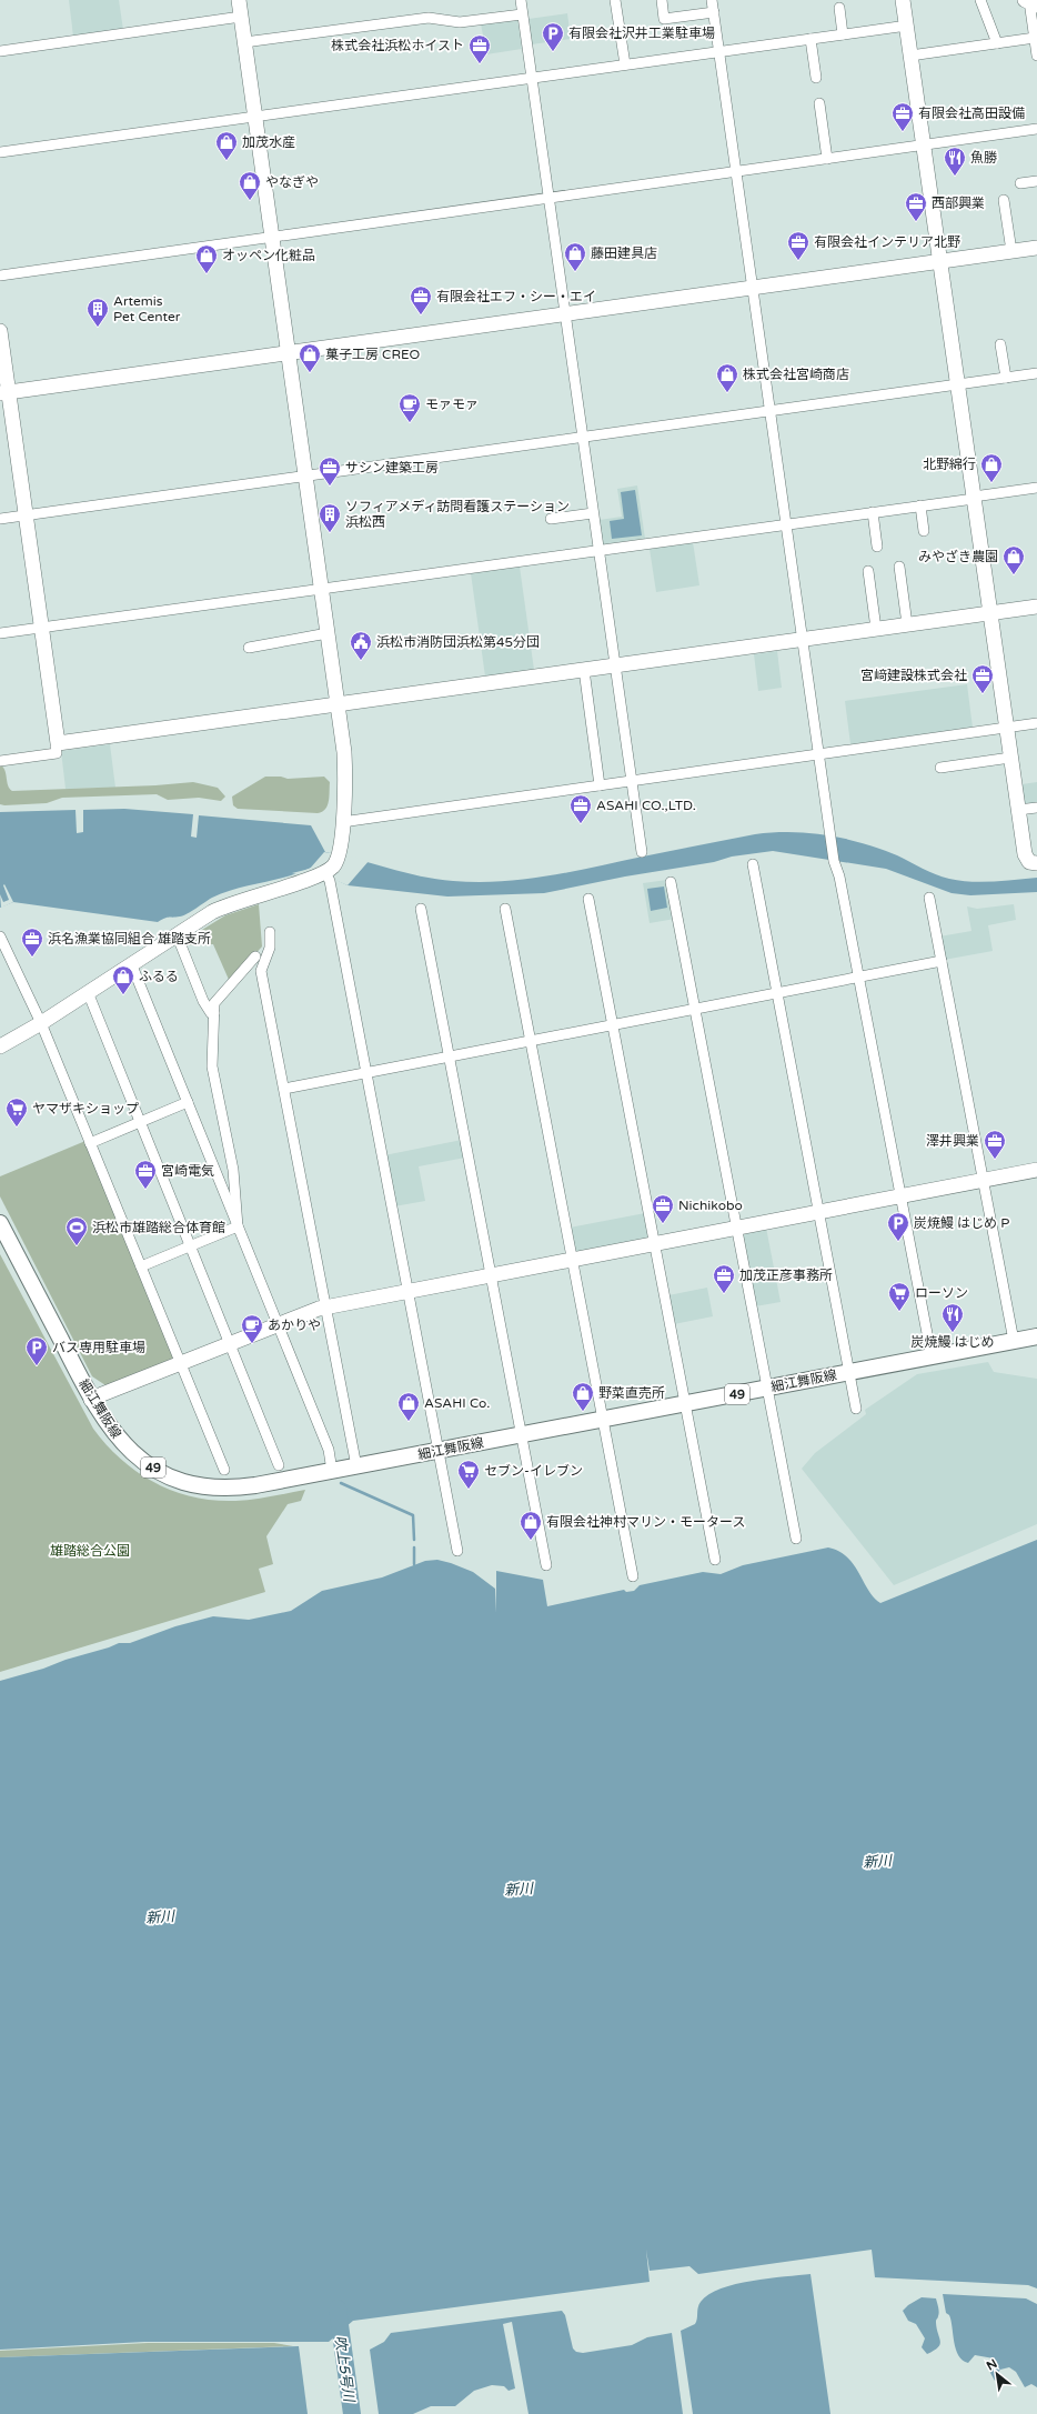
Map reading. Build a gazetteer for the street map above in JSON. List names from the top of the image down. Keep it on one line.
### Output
{"streets":{"main road":["細江舞阪線","49"]},"water":["新川","吹上5号川"],"parks":["雄踏総合公園"],"places":{"parking":["有限会社沢井工業駐車場","炭焼鰻 はじめ P","バス専用駐車場"],"office":["株式会社浜松ホイスト","有限会社高田設備","西部興業","有限会社インテリア北野","有限会社エフ・シー・エイ","サシン建築工房","宮﨑建設株式会社","ASAHI CO.,LTD.","浜名漁業協同組合 雄踏支所","澤井興業","宮崎電気","Nichikobo","加茂正彦事務所"],"shop":["加茂水産","やなぎや","藤田建具店","オッペン化粧品","菓子工房 CREO","株式会社宮崎商店","北野綿行","みやざき農園","ふるる","野菜直売所","ASAHI Co.","有限会社神村マリン・モータース"],"restaurant":["魚勝","炭焼鰻 はじめ"],"building":["Artemis Pet Center","ソフィアメディ訪問看護ステーション 浜松西"],"cafe":["モァモァ","あかりや"],"public building":["浜松市消防団浜松第45分団"],"supermarket":["ヤマザキショップ","ローソン","セブン-イレブン"],"sports":["浜松市雄踏総合体育館"]},"north":"top left"}
